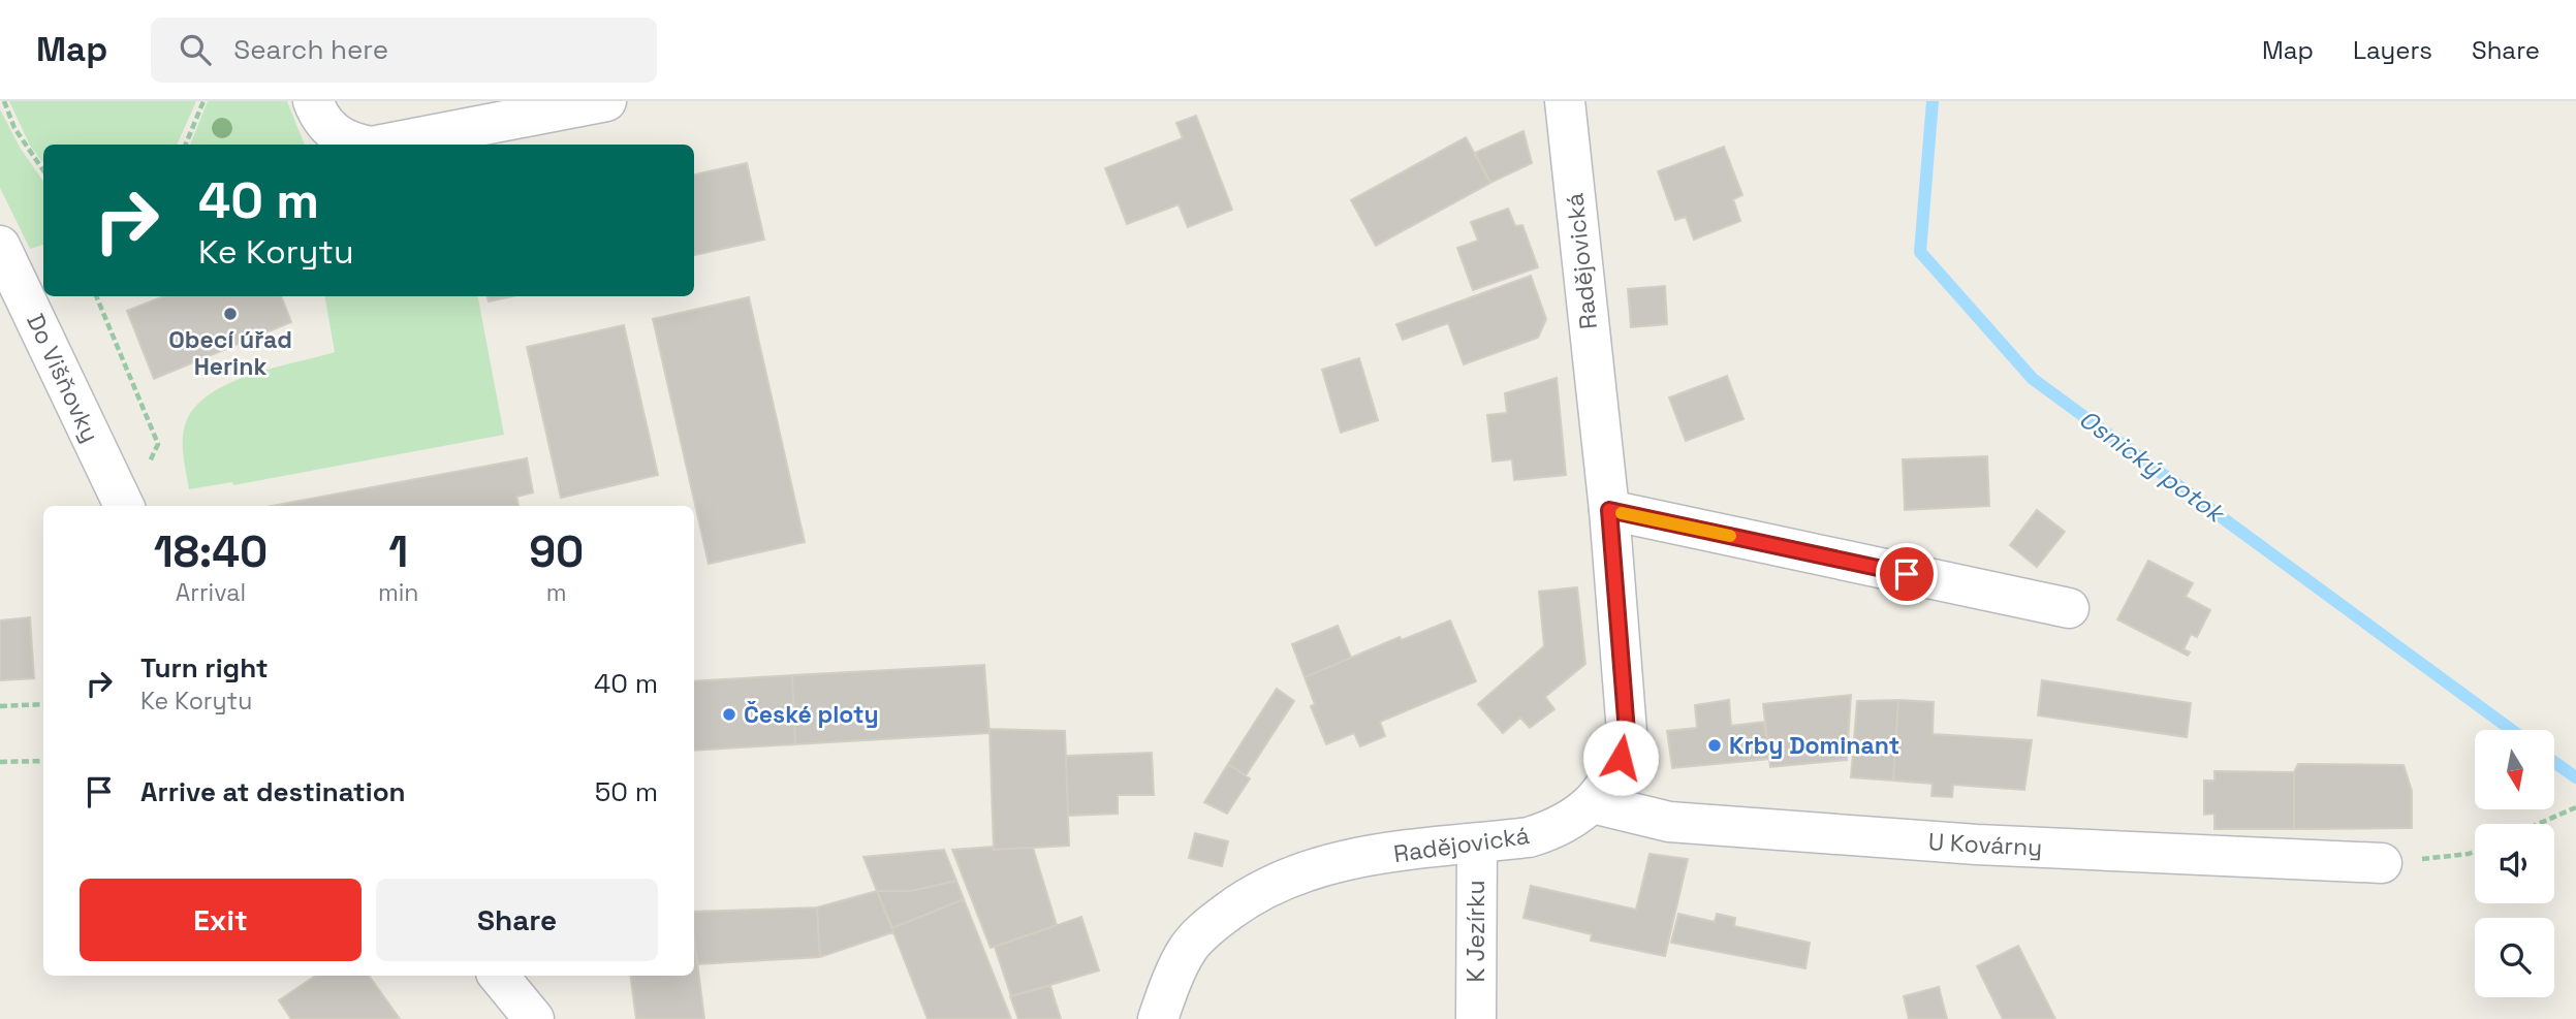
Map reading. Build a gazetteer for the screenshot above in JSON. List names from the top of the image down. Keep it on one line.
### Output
{"streets":{"street":["Radějovická","Do Višňovky","U Kovárny","K Jezírku"]},"crossings":[["Radějovická","U Kovárny"],["Radějovická","K Jezírku"]],"water":["Osnický potok"],"places":["Obecí úřad Herink","České ploty","Krby Dominant"],"north":"bottom","page":{"header":"Map","search":"Search here","nav":["Map","Layers","Share"],"turn":["40 m","Ke Korytu"],"eta":["18:40","Arrival","1","min","90","m"],"list":[{"name":"Turn right","note":"Ke Korytu","value":"40 m"},{"name":"Arrive at destination","value":"50 m"}],"buttons":["Exit","Share"]}}
